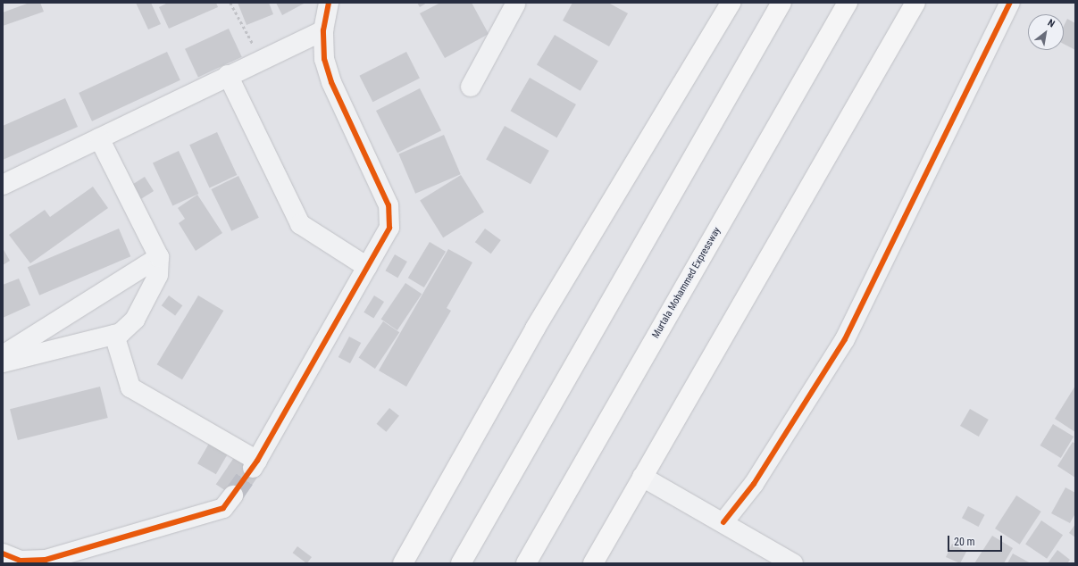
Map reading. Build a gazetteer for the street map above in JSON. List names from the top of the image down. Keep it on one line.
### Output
{"streets":{"main road":["Murtala Mohammed Expressway"]},"scale_bar":"20 m","north":"top right"}
